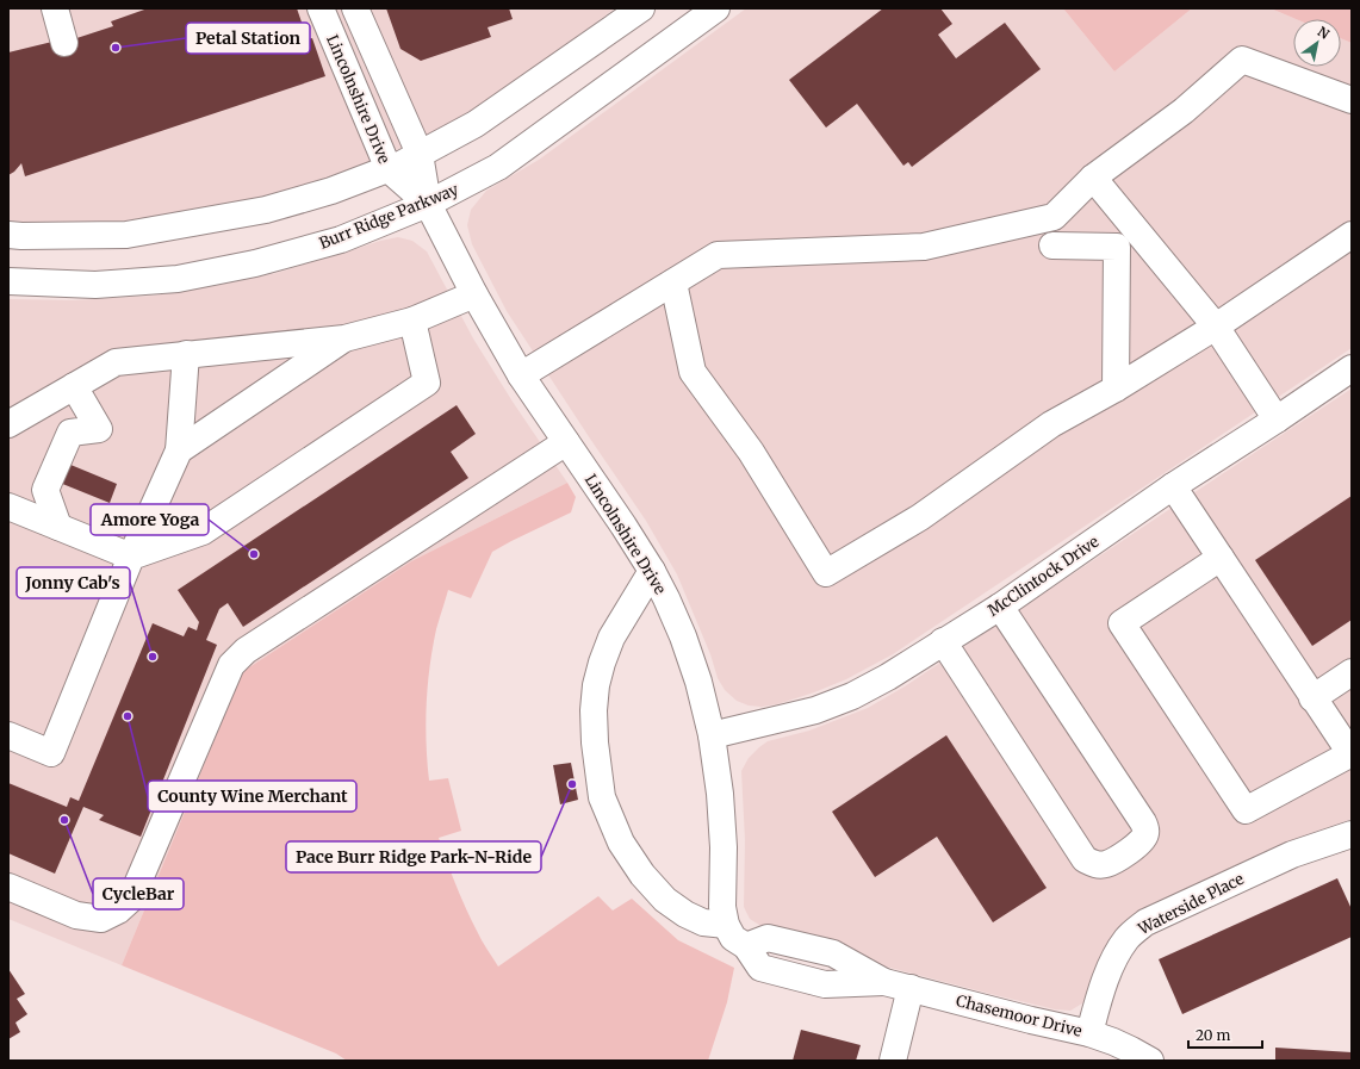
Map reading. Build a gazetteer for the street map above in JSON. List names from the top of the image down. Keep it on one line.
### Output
{"streets":{"street":["Lincolnshire Drive","Burr Ridge Parkway","McClintock Drive","Waterside Place","Chasemoor Drive"]},"crossings":[["Lincolnshire Drive","Burr Ridge Parkway"],["Lincolnshire Drive","McClintock Drive"],["Lincolnshire Drive","Chasemoor Drive"],["Waterside Place","Chasemoor Drive"]],"places":["Petal Station","Amore Yoga","Jonny Cab's","County Wine Merchant","Pace Burr Ridge Park-N-Ride","CycleBar"],"scale_bar":"20 m","north":"top right"}
